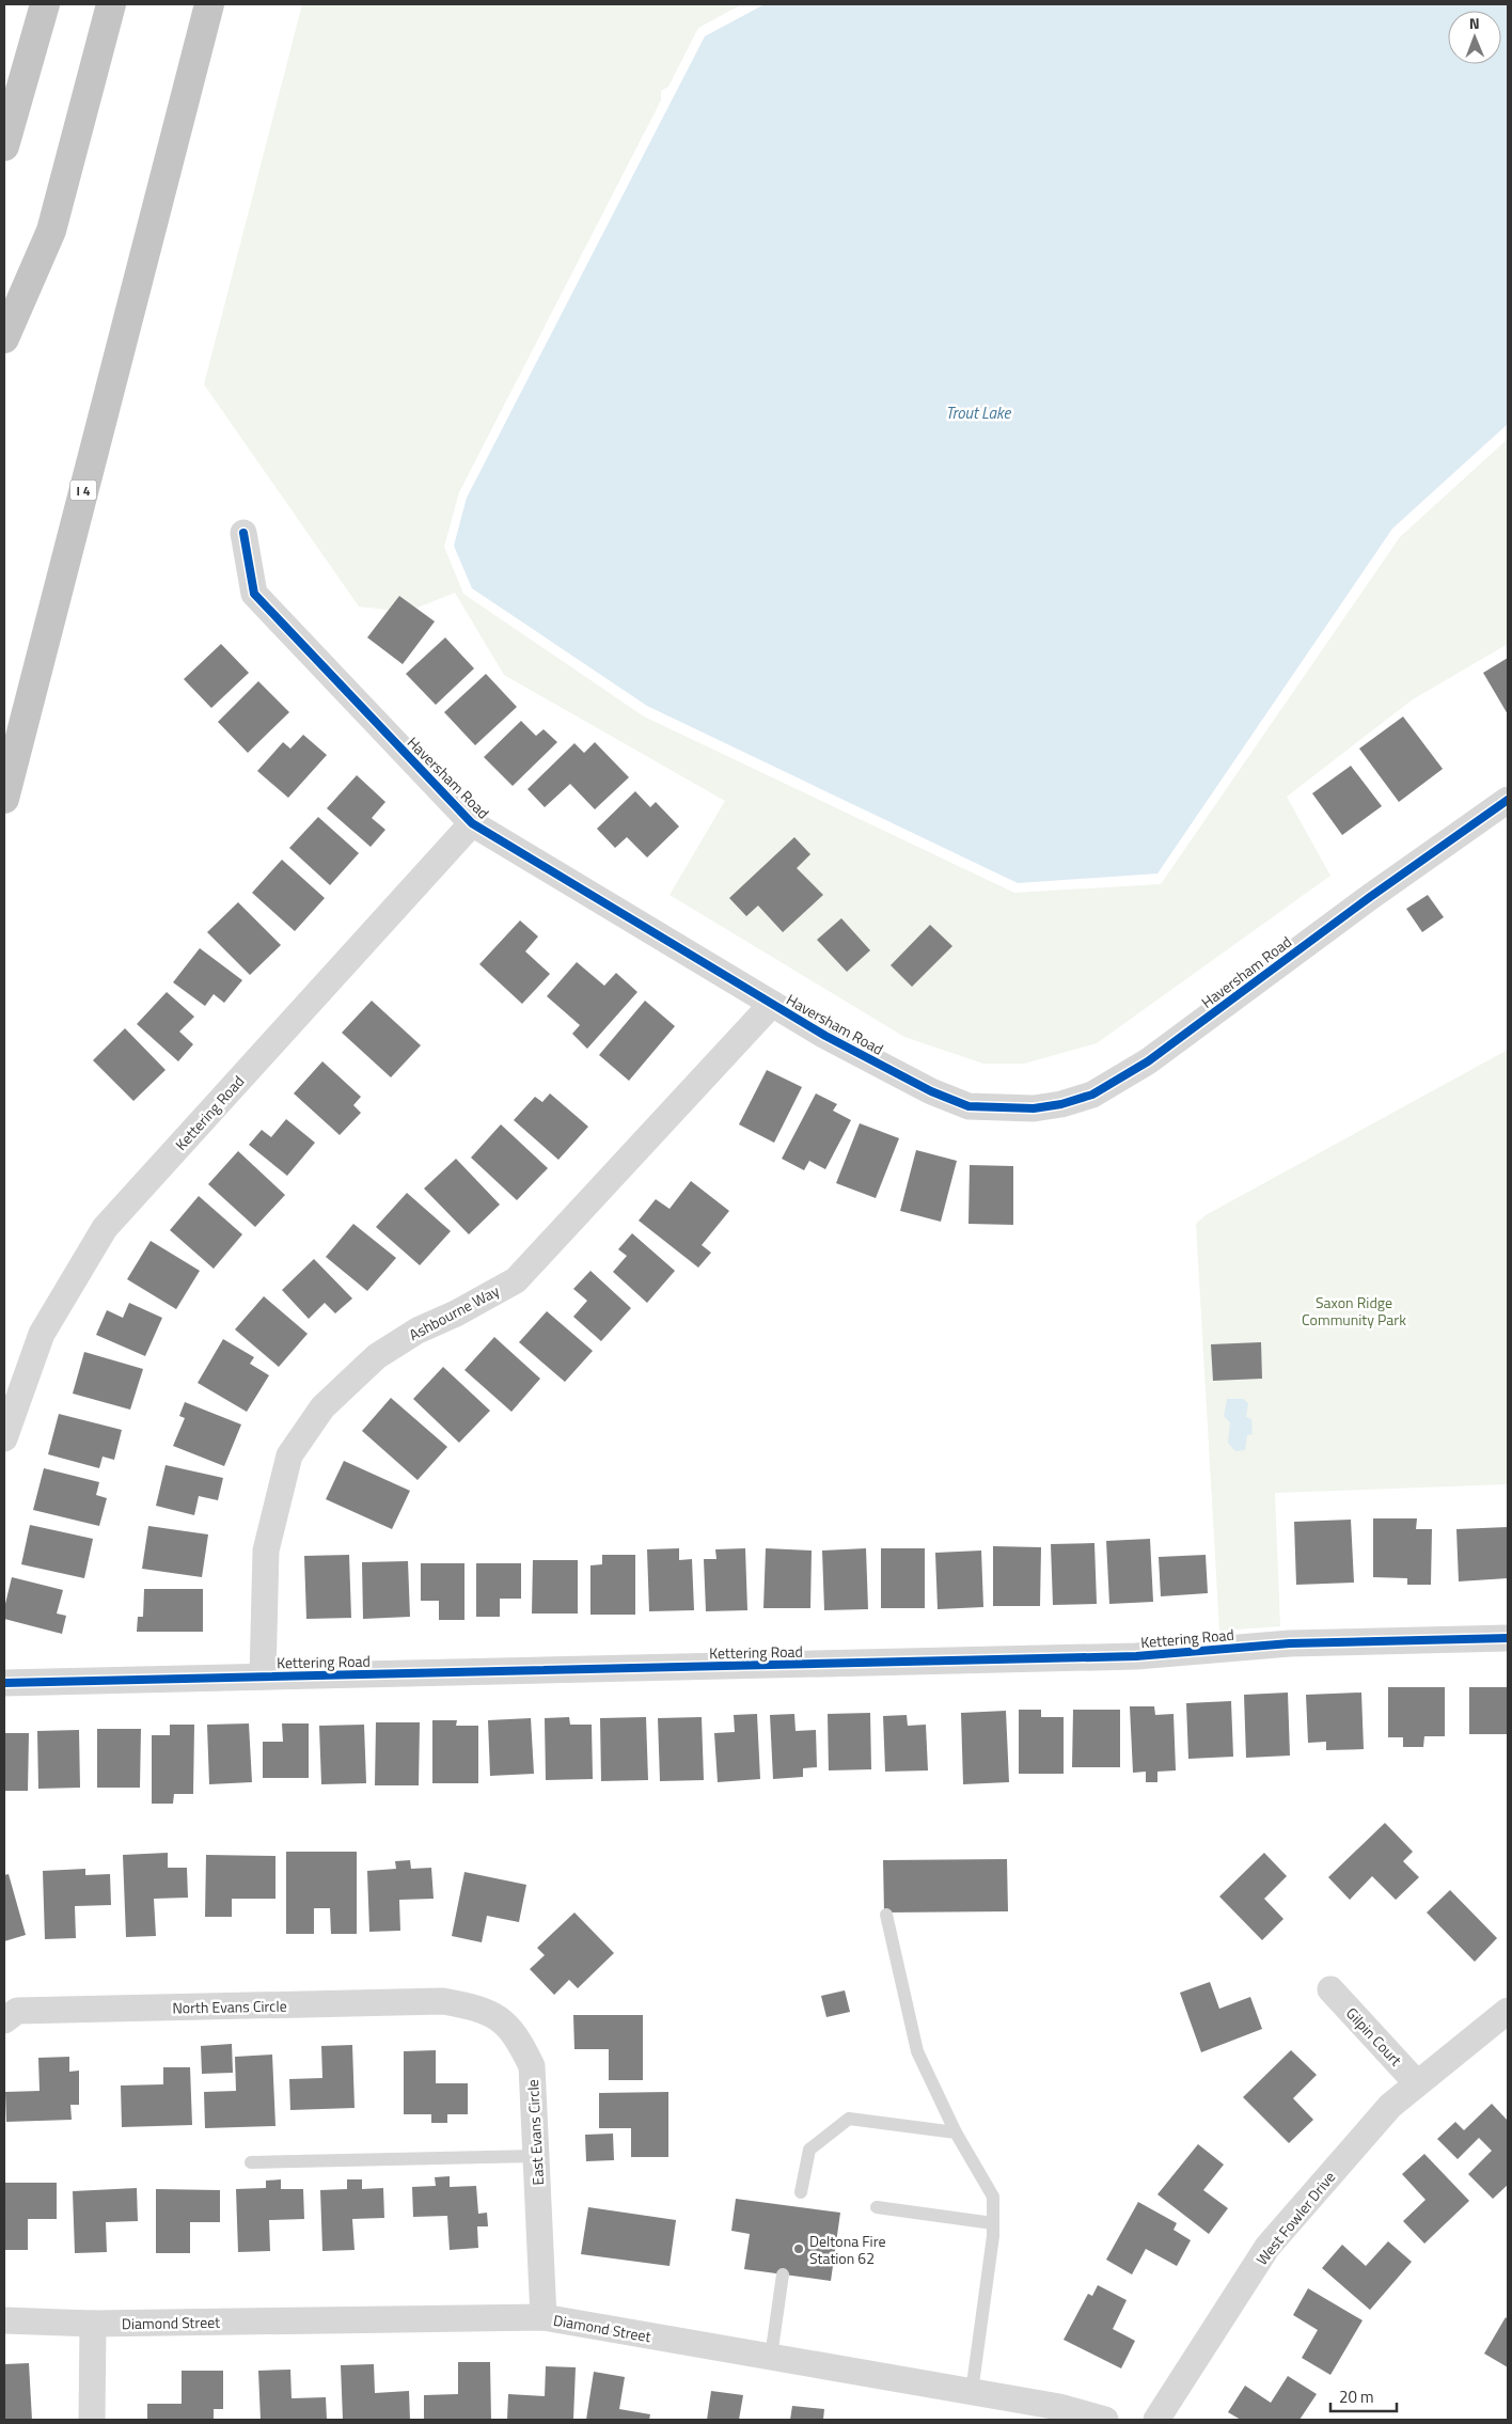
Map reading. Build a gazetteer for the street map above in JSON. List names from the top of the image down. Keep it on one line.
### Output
{"streets":{"highway":["I 4"],"street":["Haversham Road","Kettering Road","Ashbourne Way","North Evans Circle","Gilpin Court","East Evans Circle","West Fowler Drive","Diamond Street"]},"crossings":[["Haversham Road","Kettering Road"],["Haversham Road","Ashbourne Way"],["Kettering Road","Ashbourne Way"],["North Evans Circle","East Evans Circle"],["Gilpin Court","West Fowler Drive"],["East Evans Circle","Diamond Street"]],"water":["Trout Lake"],"parks":["Saxon Ridge Community Park"],"places":["Deltona Fire Station 62"],"scale_bar":"20 m","north":"top"}
